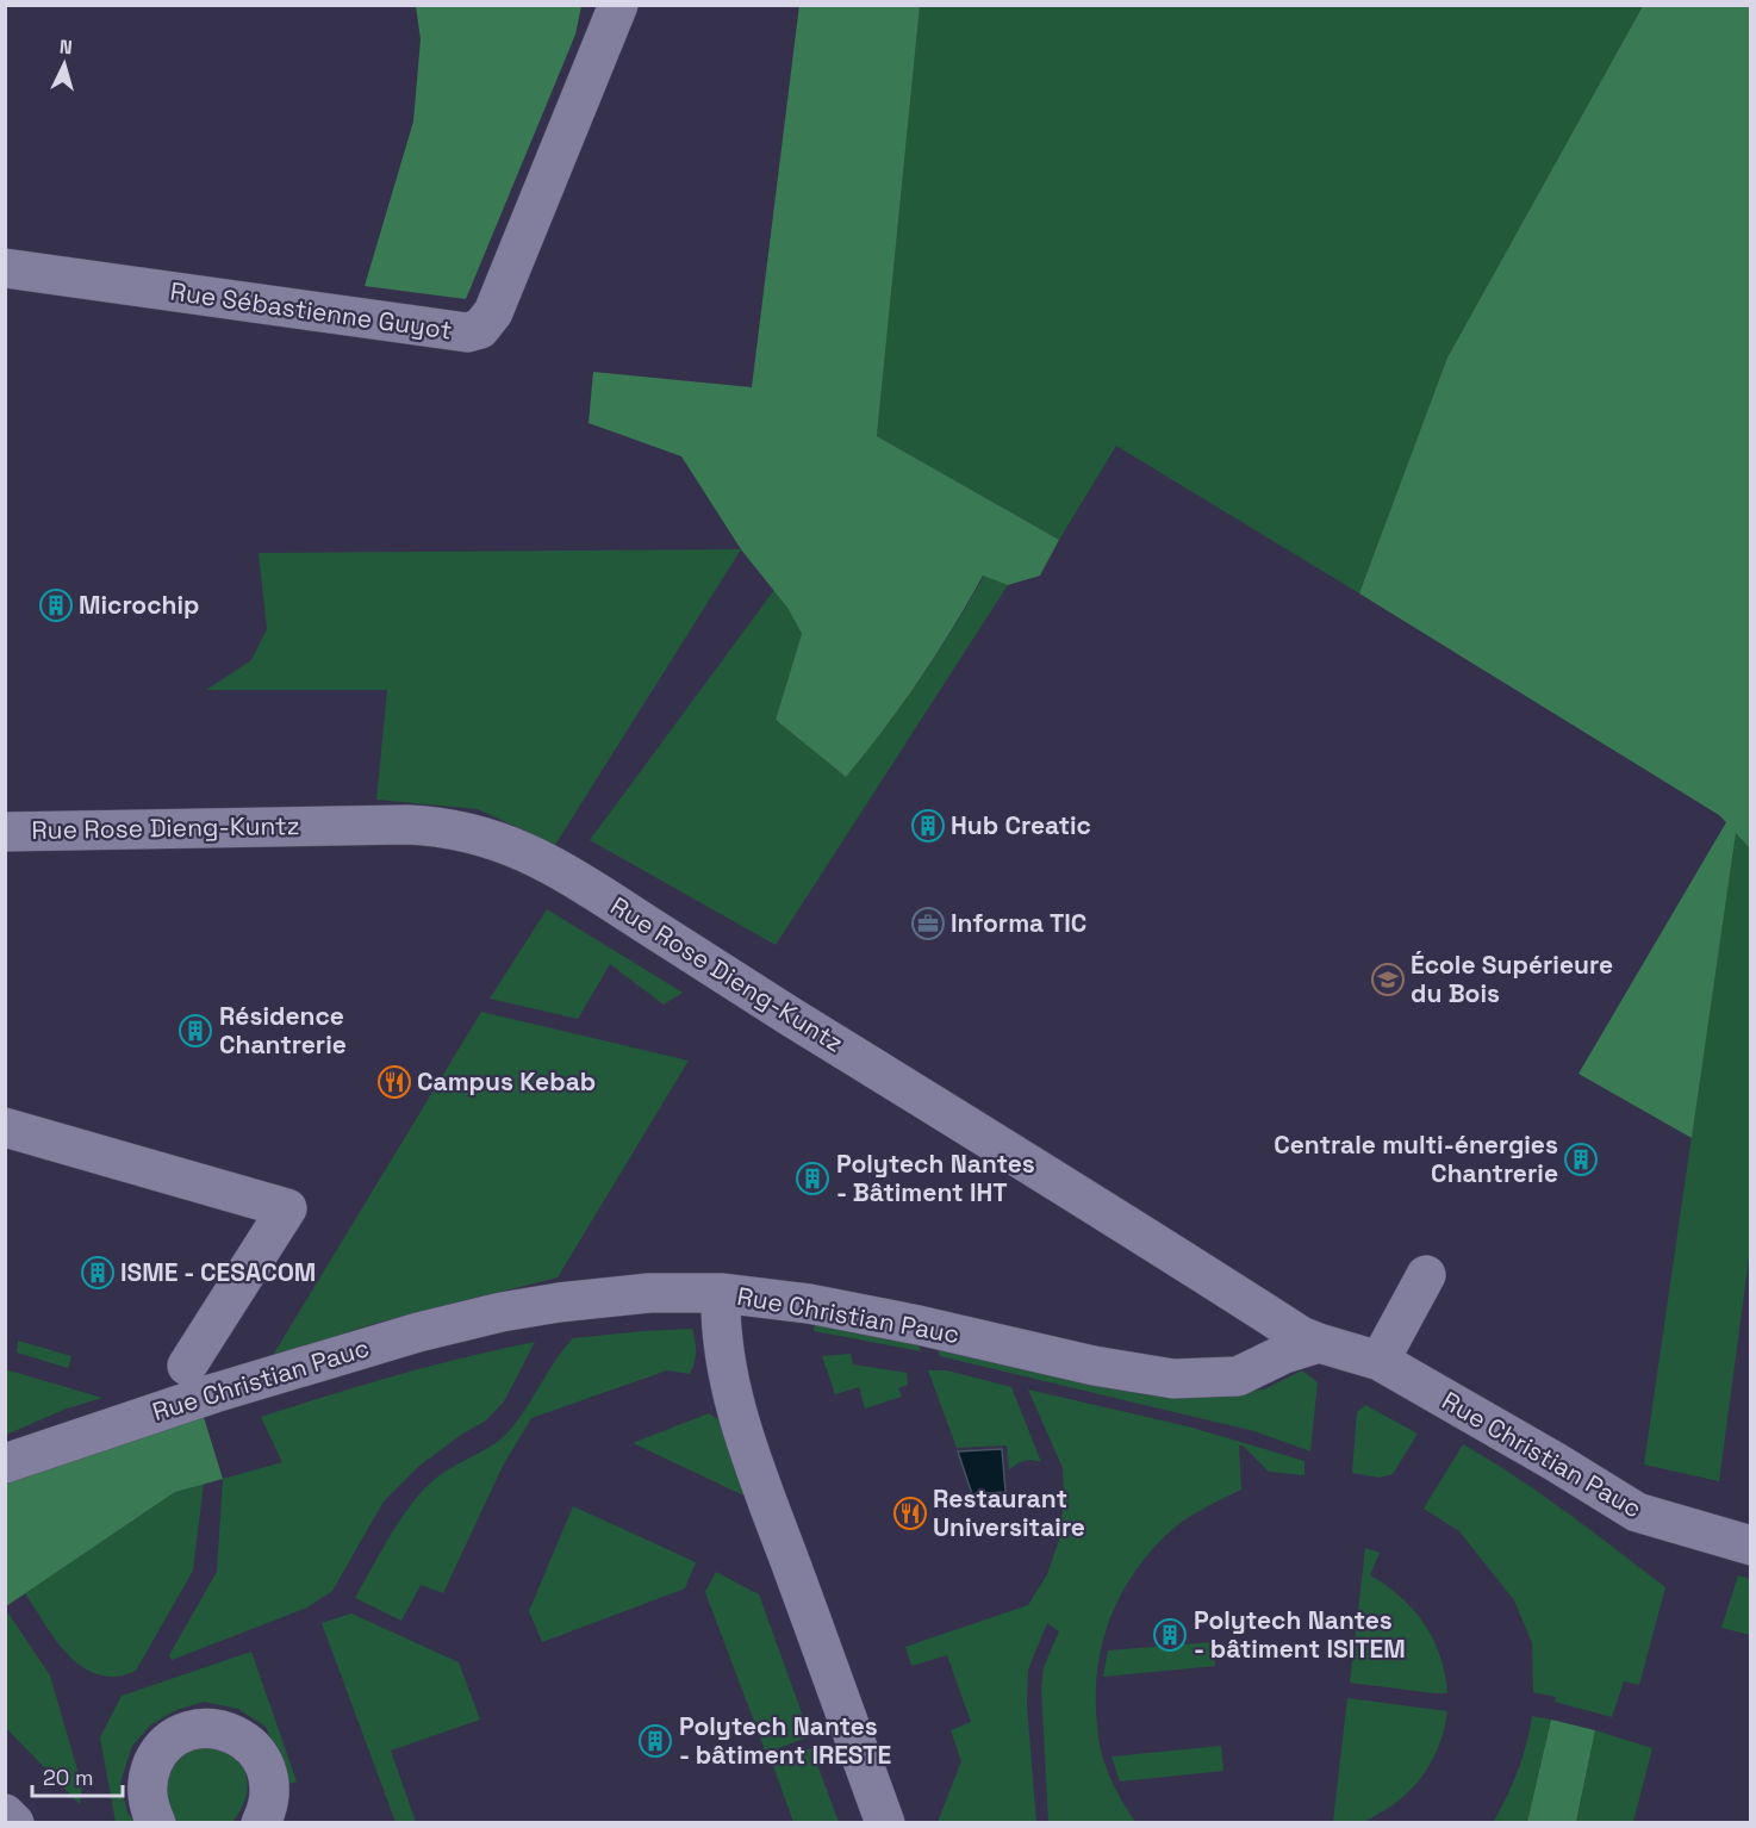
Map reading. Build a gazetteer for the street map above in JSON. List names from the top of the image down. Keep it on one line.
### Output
{"streets":{"street":["Rue Sébastienne Guyot","Rue Rose Dieng-Kuntz","Rue Christian Pauc"]},"crossings":[["Rue Rose Dieng-Kuntz","Rue Christian Pauc"]],"places":{"building":["Microchip","Hub Creatic","Résidence Chantrerie","Centrale multi-énergies Chantrerie","Polytech Nantes - Bâtiment IHT","ISME - CESACOM","Polytech Nantes - bâtiment ISITEM","Polytech Nantes - bâtiment IRESTE"],"office":["Informa TIC"],"school or university":["École Supérieure du Bois"],"restaurant":["Campus Kebab","Restaurant Universitaire"]},"scale_bar":"20 m","north":"top"}
